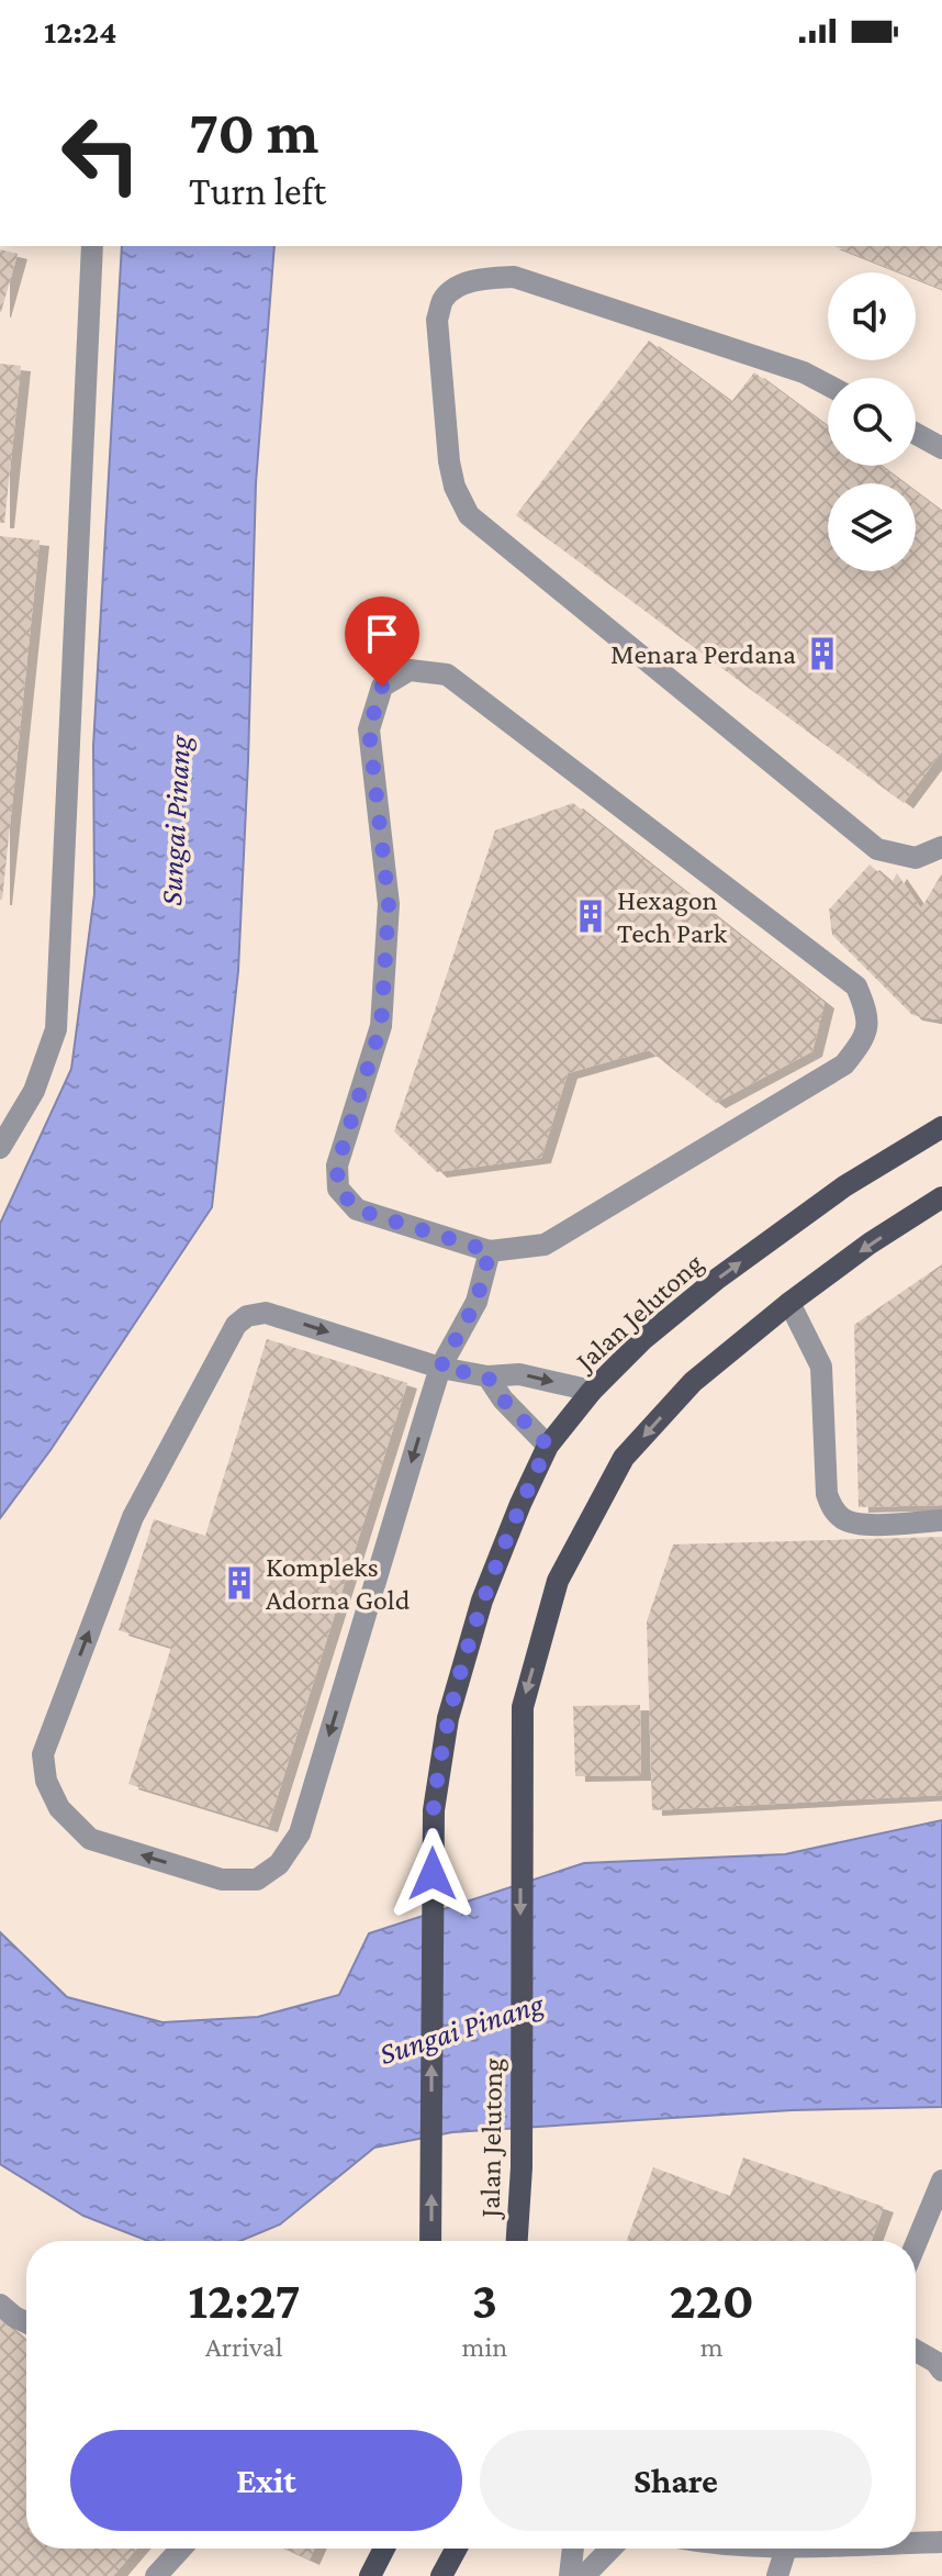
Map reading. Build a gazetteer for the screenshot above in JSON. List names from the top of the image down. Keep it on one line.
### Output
{"streets":{"main road":["Jalan Jelutong"]},"water":["Sungai Pinang"],"places":{"building":["Menara Perdana","Hexagon Tech Park","Kompleks Adorna Gold"]},"page":{"status":"12:24","turn":["70 m","Turn left"],"eta":["12:27","Arrival","3","min","220","m"],"buttons":["Exit","Share"]}}
